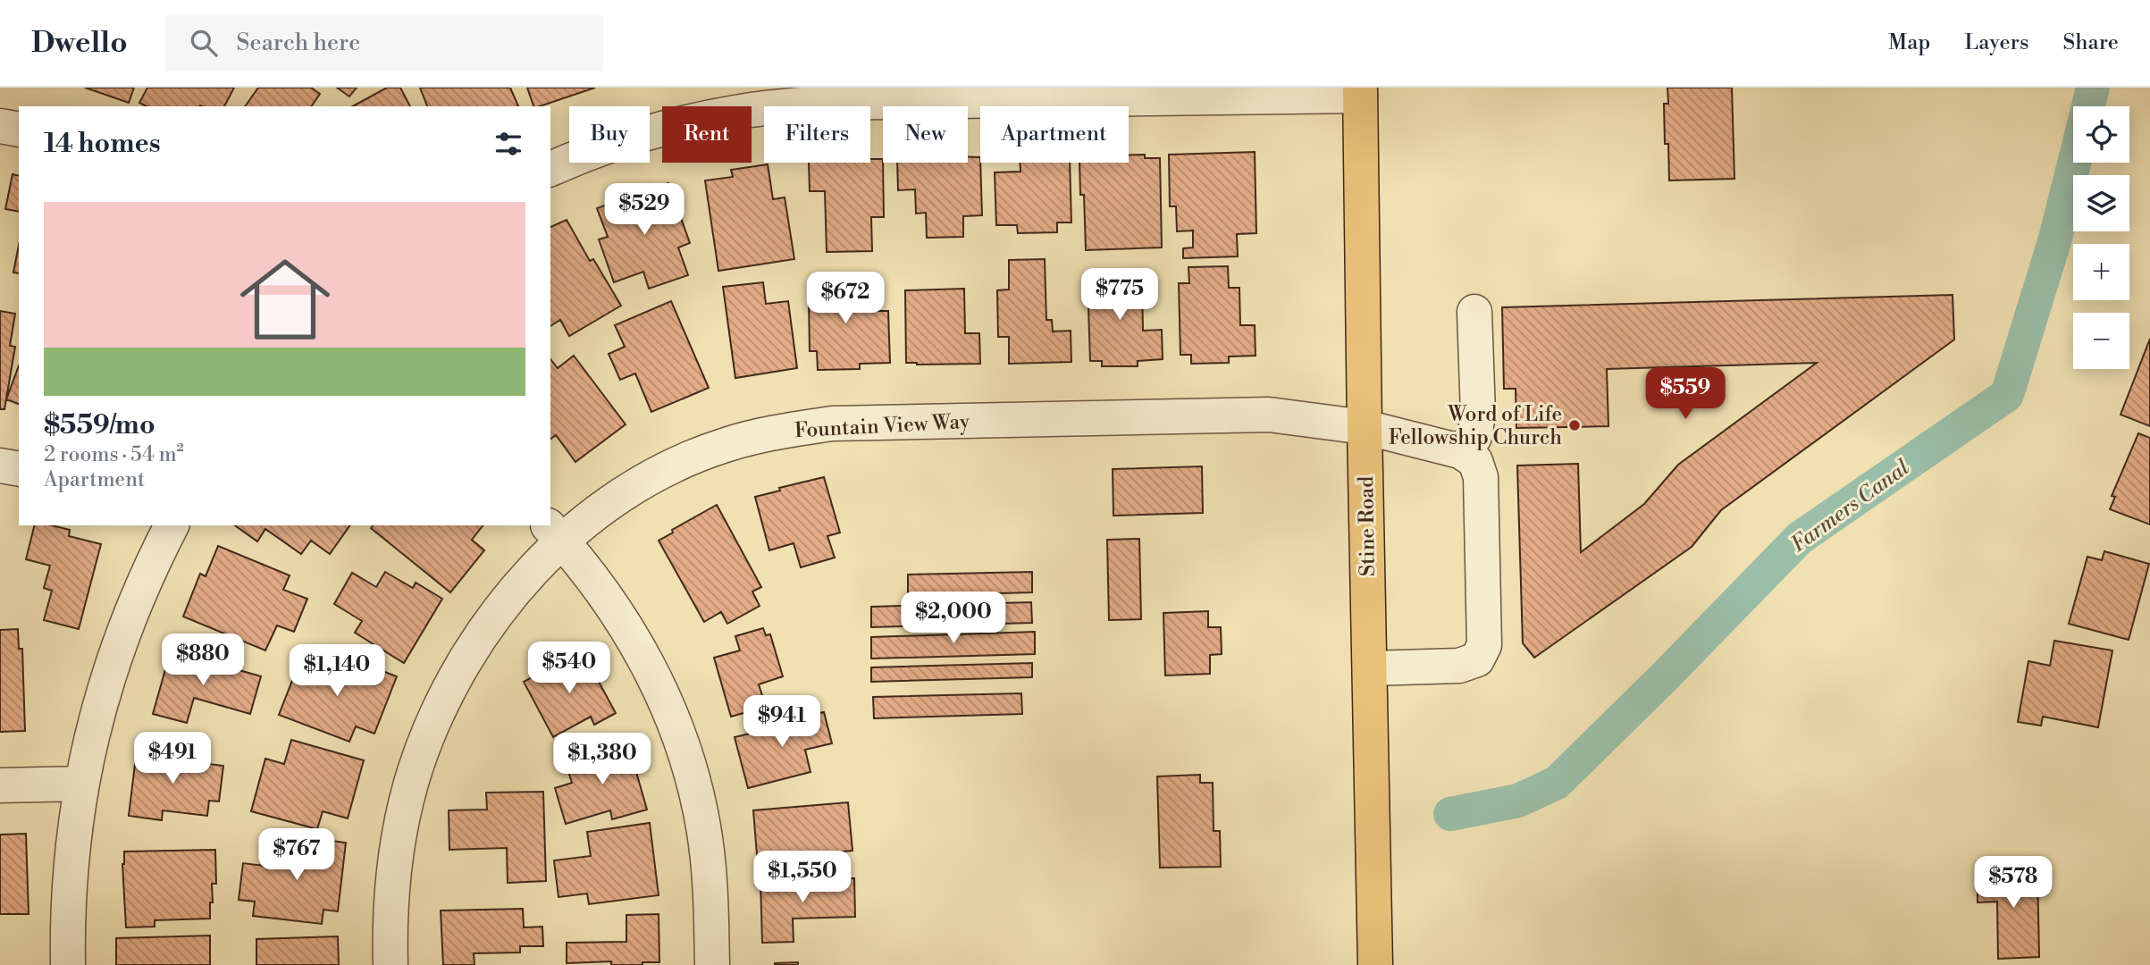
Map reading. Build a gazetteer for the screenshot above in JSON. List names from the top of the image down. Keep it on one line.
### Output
{"streets":{"main road":["Stine Road"],"street":["Fountain View Way"]},"crossings":[["Fountain View Way","Stine Road"]],"water":["Farmers Canal"],"places":["Word of Life Fellowship Church"],"page":{"header":"Dwello","search":"Search here","nav":["Map","Layers","Share"],"map_buttons":["+","−"],"chip":["Buy","Rent","Filters","New","Apartment"],"heading":"14 homes","list":[{"name":"$559/mo","note":"2 rooms · 54 m² · Apartment"}],"price":["$529","$775","$672","$559","$2,000","$880","$540","$1,140","$941","$491","$1,380","$767","$1,550","$578"]}}
